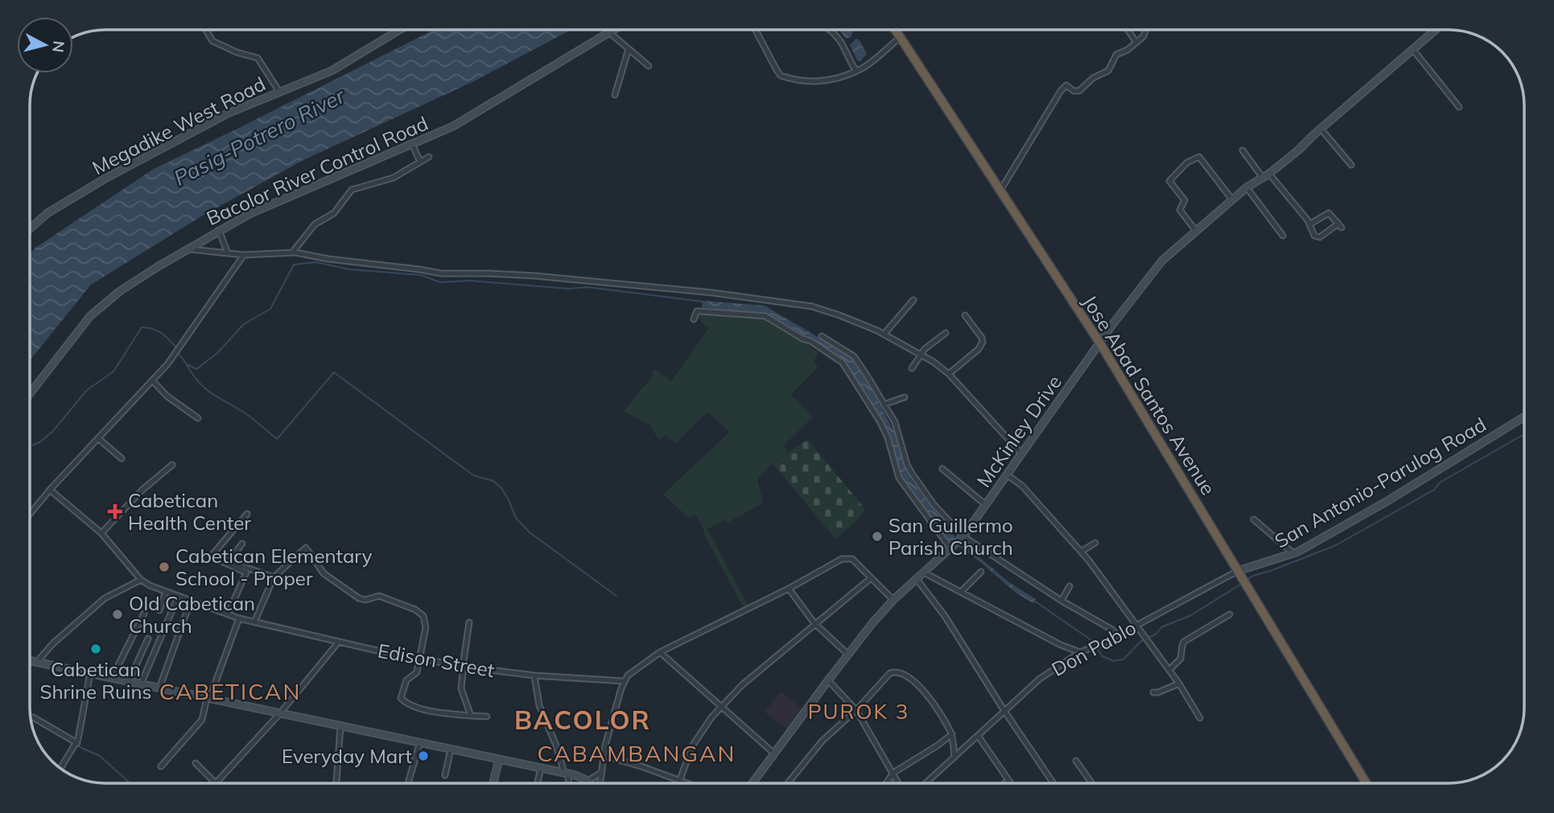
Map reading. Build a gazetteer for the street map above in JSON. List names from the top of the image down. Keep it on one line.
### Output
{"streets":{"highway":["Jose Abad Santos Avenue"],"street":["Megadike West Road","Bacolor River Control Road","McKinley Drive","San Antonio-Parulog Road","Don Pablo","Edison Street"]},"crossings":[["Jose Abad Santos Avenue","McKinley Drive"],["Jose Abad Santos Avenue","San Antonio-Parulog Road"],["Jose Abad Santos Avenue","Don Pablo"],["San Antonio-Parulog Road","Don Pablo"]],"districts":["CABETICAN","PUROK 3","BACOLOR","CABAMBANGAN"],"water":["Pasig-Potrero River"],"places":{"health":["Cabetican Health Center"],"other":["San Guillermo Parish Church","Cabetican Elementary School - Proper","Old Cabetican Church","Cabetican Shrine Ruins","Everyday Mart"]},"north":"right"}
